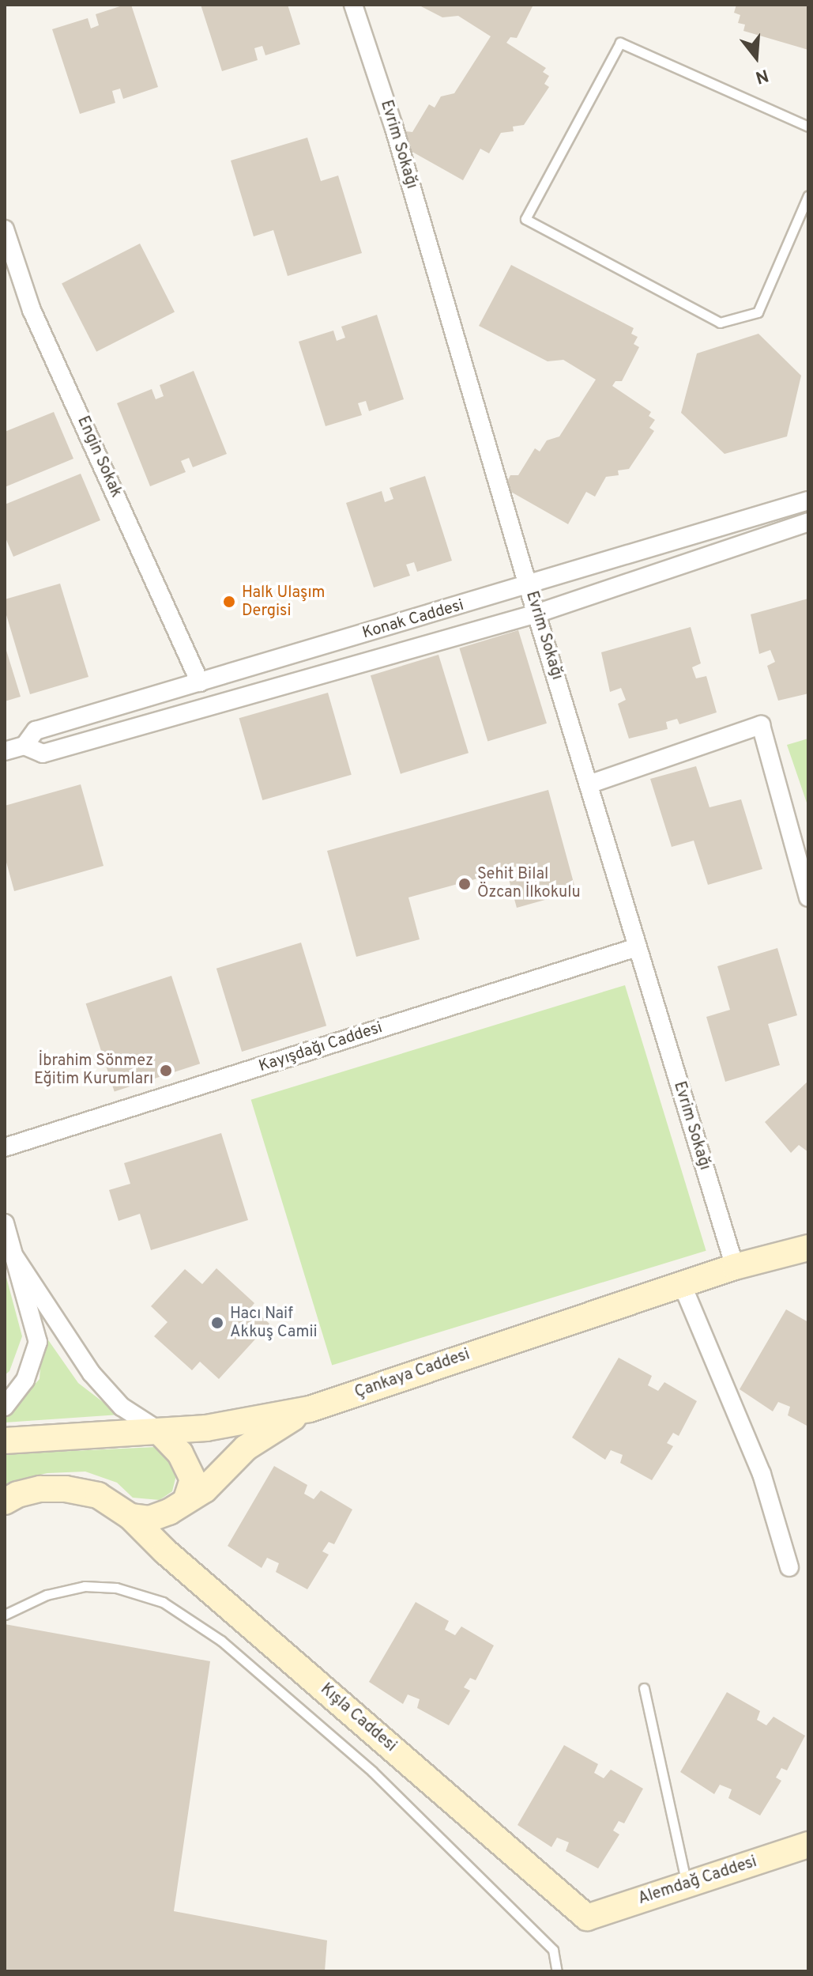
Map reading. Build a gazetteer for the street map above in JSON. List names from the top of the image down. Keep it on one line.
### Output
{"streets":{"main road":["Çankaya Caddesi","Kışla Caddesi","Alemdağ Caddesi"],"street":["Evrim Sokağı","Engin Sokak","Konak Caddesi","Kayışdağı Caddesi"]},"crossings":[["Evrim Sokağı","Konak Caddesi"],["Evrim Sokağı","Kayışdağı Caddesi"],["Evrim Sokağı","Çankaya Caddesi"],["Engin Sokak","Konak Caddesi"],["Kışla Caddesi","Alemdağ Caddesi"]],"places":["Halk Ulaşım Dergisi","Şehit Bilal Özcan İlkokulu","İbrahim Sönmez Eğitim Kurumları","Hacı Naif Akkuş Camii"],"north":"bottom"}
